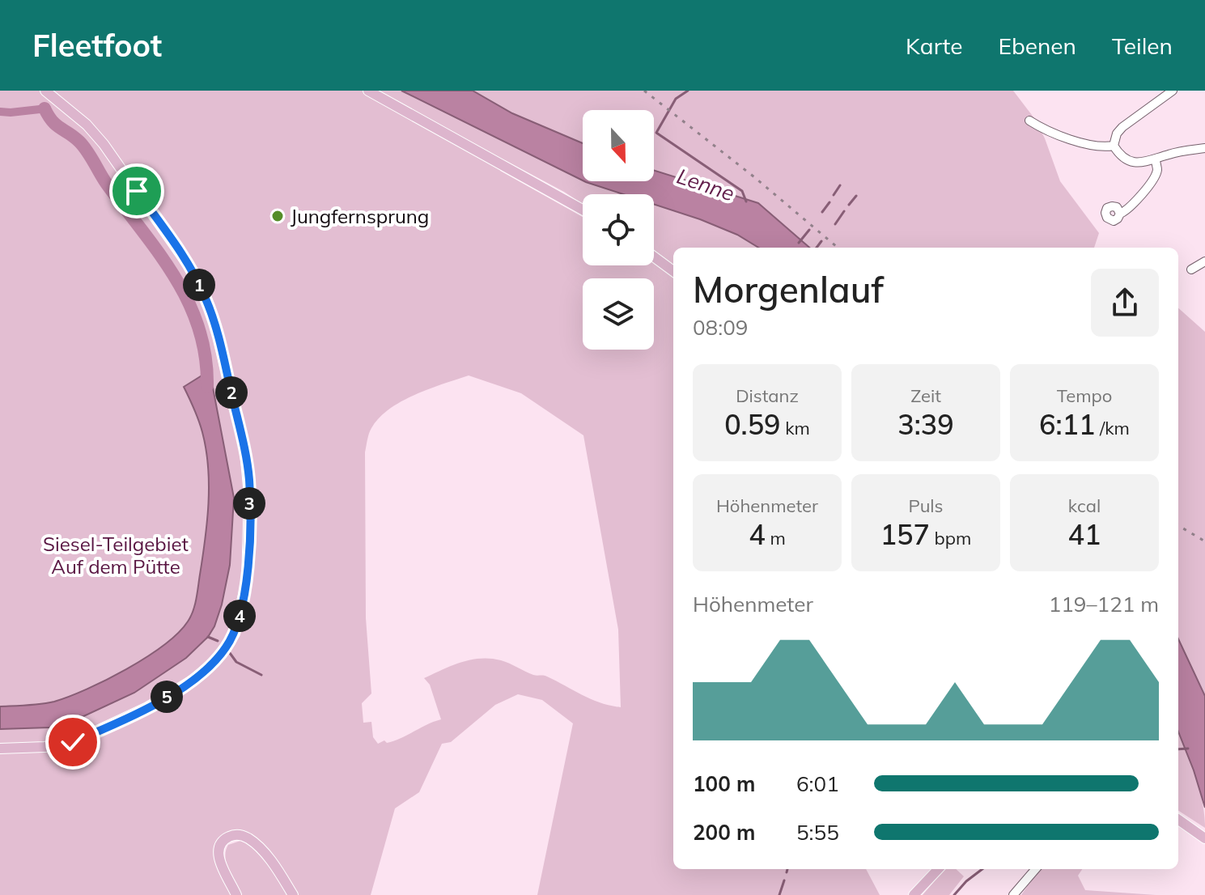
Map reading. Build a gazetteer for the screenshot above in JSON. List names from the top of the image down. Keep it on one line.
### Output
{"water":["Lenne"],"parks":["Siesel-Teilgebiet Auf dem Pütte"],"places":["Jungfernsprung"],"north":"bottom","page":{"header":"Fleetfoot","nav":["Karte","Ebenen","Teilen"],"heading":["Morgenlauf","08:09"],"pins":["1","2","3","4","5"],"stats":[["Distanz","0.59 km"],["Zeit","3:39"],["Tempo","6:11 /km"],["Höhenmeter","4 m"],["Puls","157 bpm"],["kcal","41"]],"chart":["Höhenmeter","119–121 m"],"list":[{"name":"100 m","note":"6:01"},{"name":"200 m","note":"5:55"}]}}
